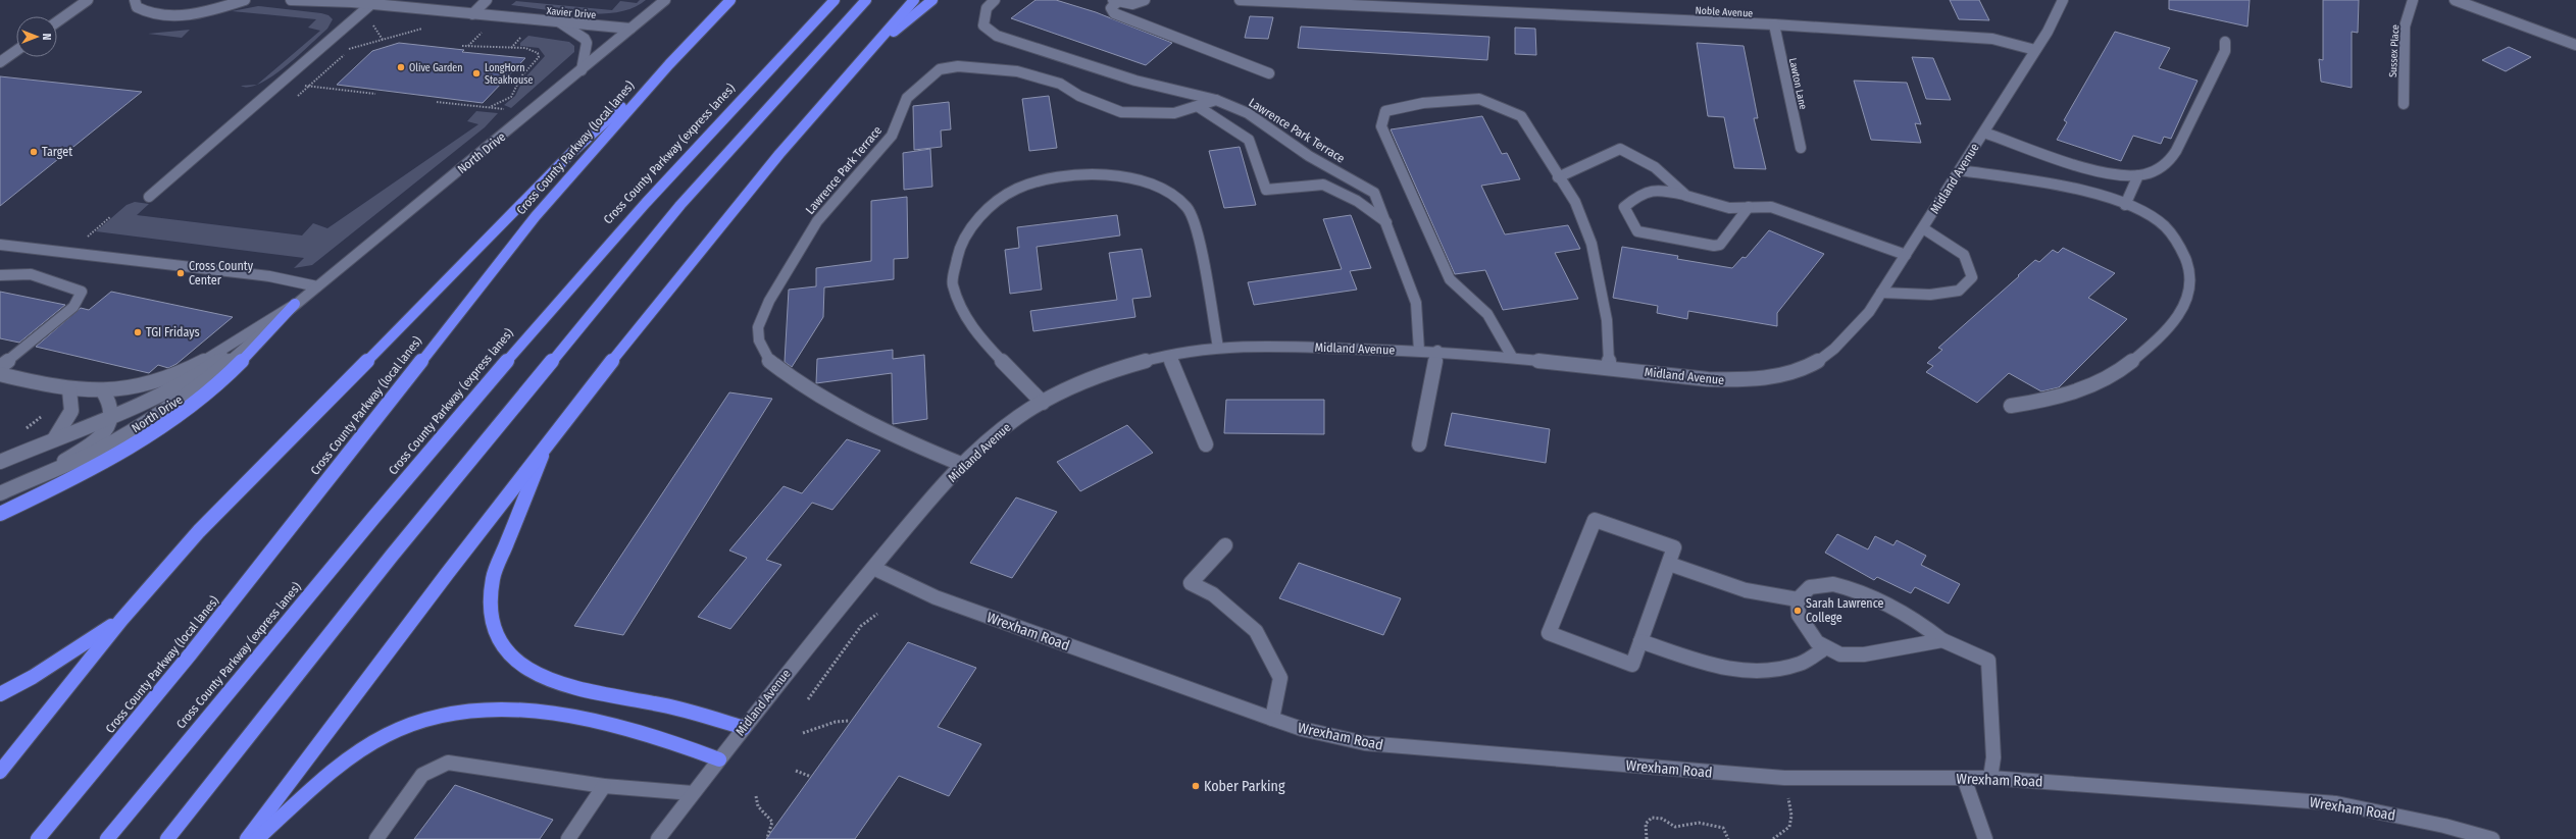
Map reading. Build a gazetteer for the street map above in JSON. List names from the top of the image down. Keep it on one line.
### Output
{"streets":{"highway":["Cross County Parkway (local lanes)","Cross County Parkway (express lanes)"],"street":["Noble Avenue","Xavier Drive","Sussex Place","Lawton Lane","Lawrence Park Terrace","North Drive","Midland Avenue","Wrexham Road"]},"crossings":[["Noble Avenue","Lawton Lane"],["Noble Avenue","Midland Avenue"],["Xavier Drive","North Drive"],["Lawrence Park Terrace","Midland Avenue"],["Midland Avenue","Wrexham Road"]],"places":["Olive Garden","LongHorn Steakhouse","Target","Cross County Center","TGI Fridays","Sarah Lawrence College","Kober Parking"],"north":"right"}
